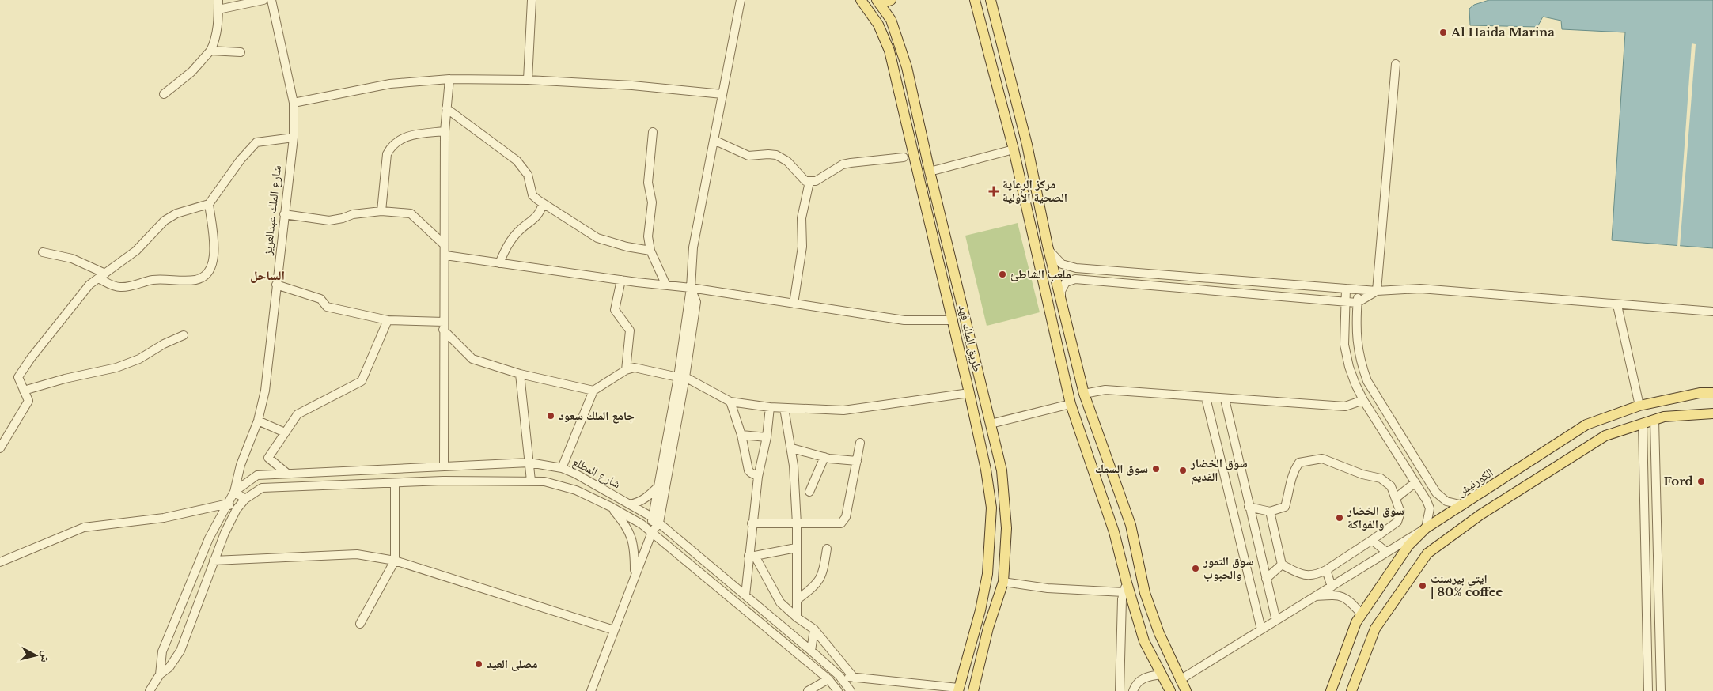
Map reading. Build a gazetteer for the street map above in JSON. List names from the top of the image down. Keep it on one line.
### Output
{"streets":{"main road":["طريق الملك فهد","الكورنيش"],"street":["شارع الملك عبدالعزيز","شارع المطلع"]},"crossings":[["شارع الملك عبدالعزيز","شارع المطلع"]],"districts":["الساحل"],"places":{"other":["Al Haida Marina","ملعب الشاطئ","جامع الملك سعود","سوق السمك","سوق الخضار القديم","Ford","سوق الخضار والفواكة","سوق التمور والحبوب","ايتي بيرسنت | 80% coffee","مصلى العيد"],"health":["مركز الرعاية الصحية الأولية"]},"north":"right"}
